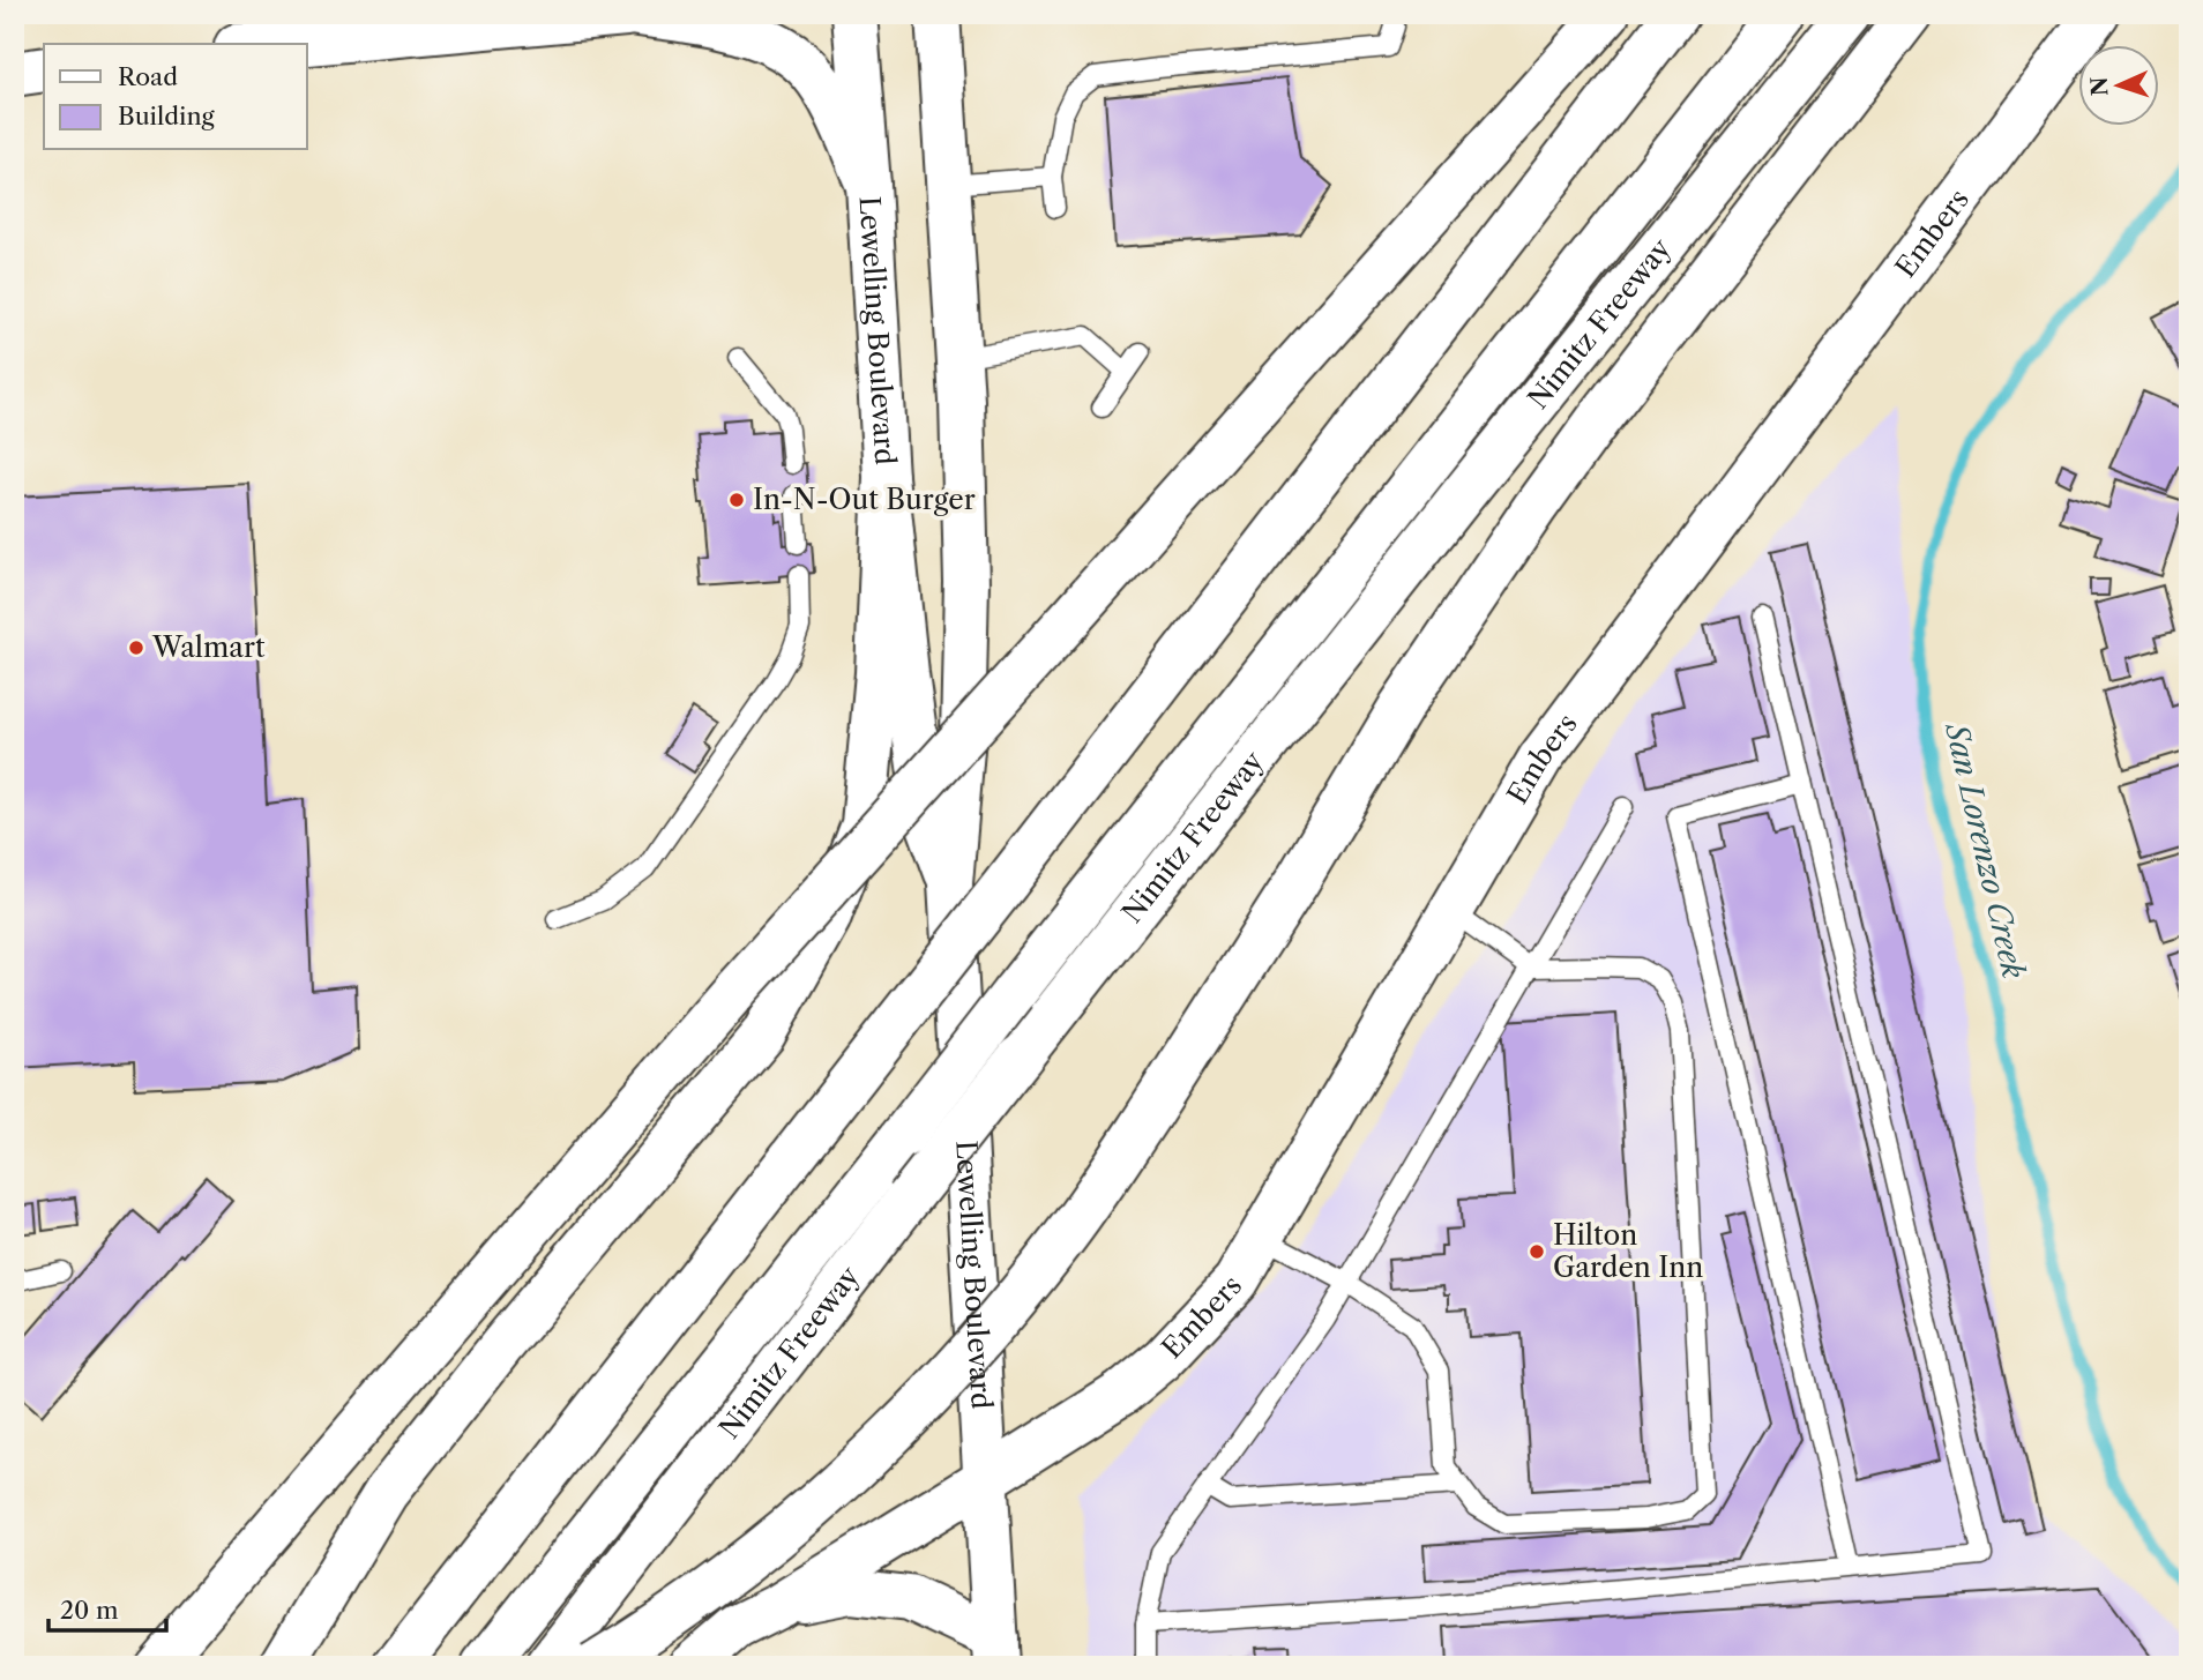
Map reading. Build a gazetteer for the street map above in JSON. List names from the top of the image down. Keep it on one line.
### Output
{"streets":{"main road":["Embers","Nimitz Freeway","Lewelling Boulevard"]},"crossings":[["Embers","Lewelling Boulevard"]],"water":["San Lorenzo Creek"],"places":["In-N-Out Burger","Walmart","Hilton Garden Inn"],"legend":["Road","Building"],"scale_bar":"20 m","north":"left"}
